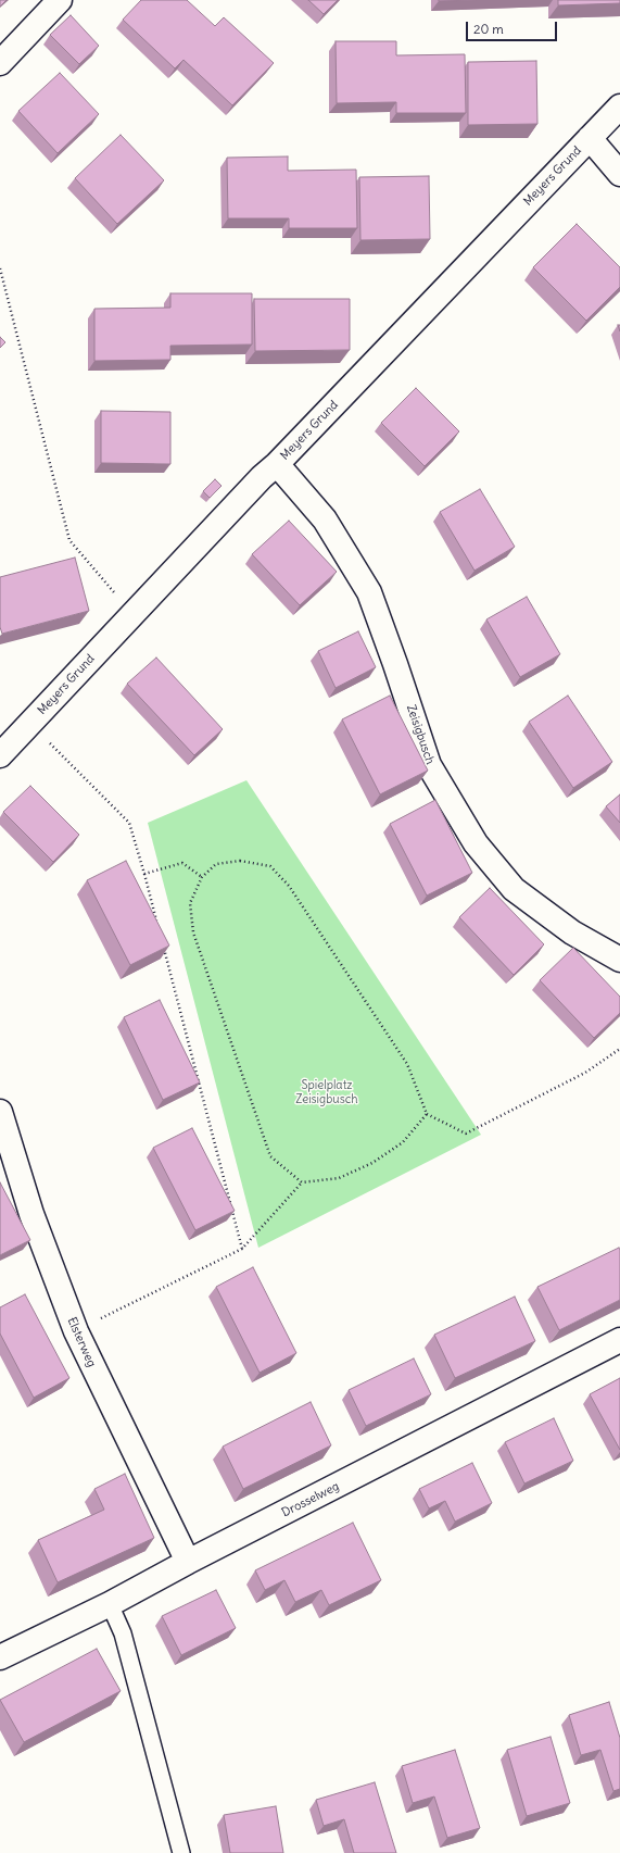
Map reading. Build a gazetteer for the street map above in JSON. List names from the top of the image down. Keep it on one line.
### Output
{"streets":{"street":["Meyers Grund","Zeisigbusch","Elsterweg","Drosselweg"]},"crossings":[["Meyers Grund","Zeisigbusch"],["Elsterweg","Drosselweg"]],"parks":["Spielplatz Zeisigbusch"],"scale_bar":"20 m"}
